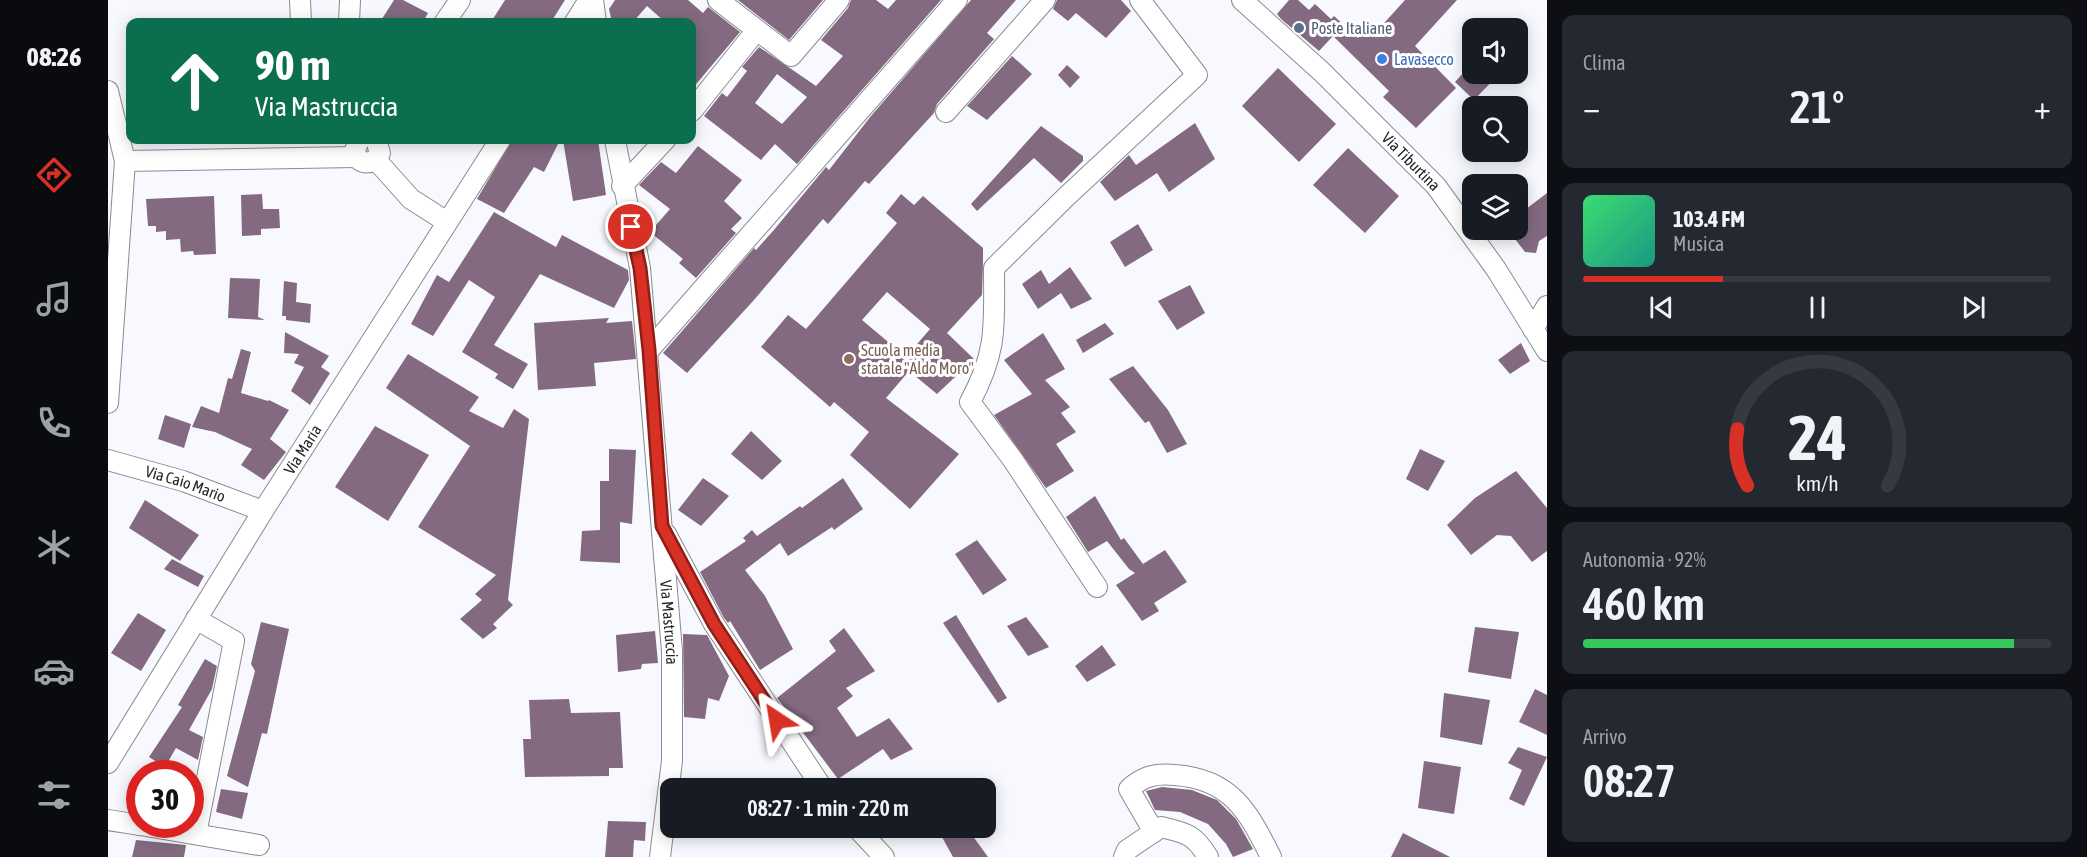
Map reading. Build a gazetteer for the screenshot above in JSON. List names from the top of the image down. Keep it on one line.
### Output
{"streets":{"street":["Via Tiburtina","Via Maria","Via Caio Mario","Via Mastruccia"]},"crossings":[["Via Maria","Via Caio Mario"]],"places":["Poste Italiane","Lavasecco","Scuola media statale \"Aldo Moro\""],"page":{"tabs":"08:26","tile":["Clima",["Autonomia · 92%","460 km"],["Arrivo","08:27"]],"turn":["90 m","Via Mastruccia"],"heat":["−","21°","+"],"song":["103.4 FM","Musica"],"limit":"30","trip":"08:27 · 1 min · 220 m","gauge":["24","km/h"]}}
